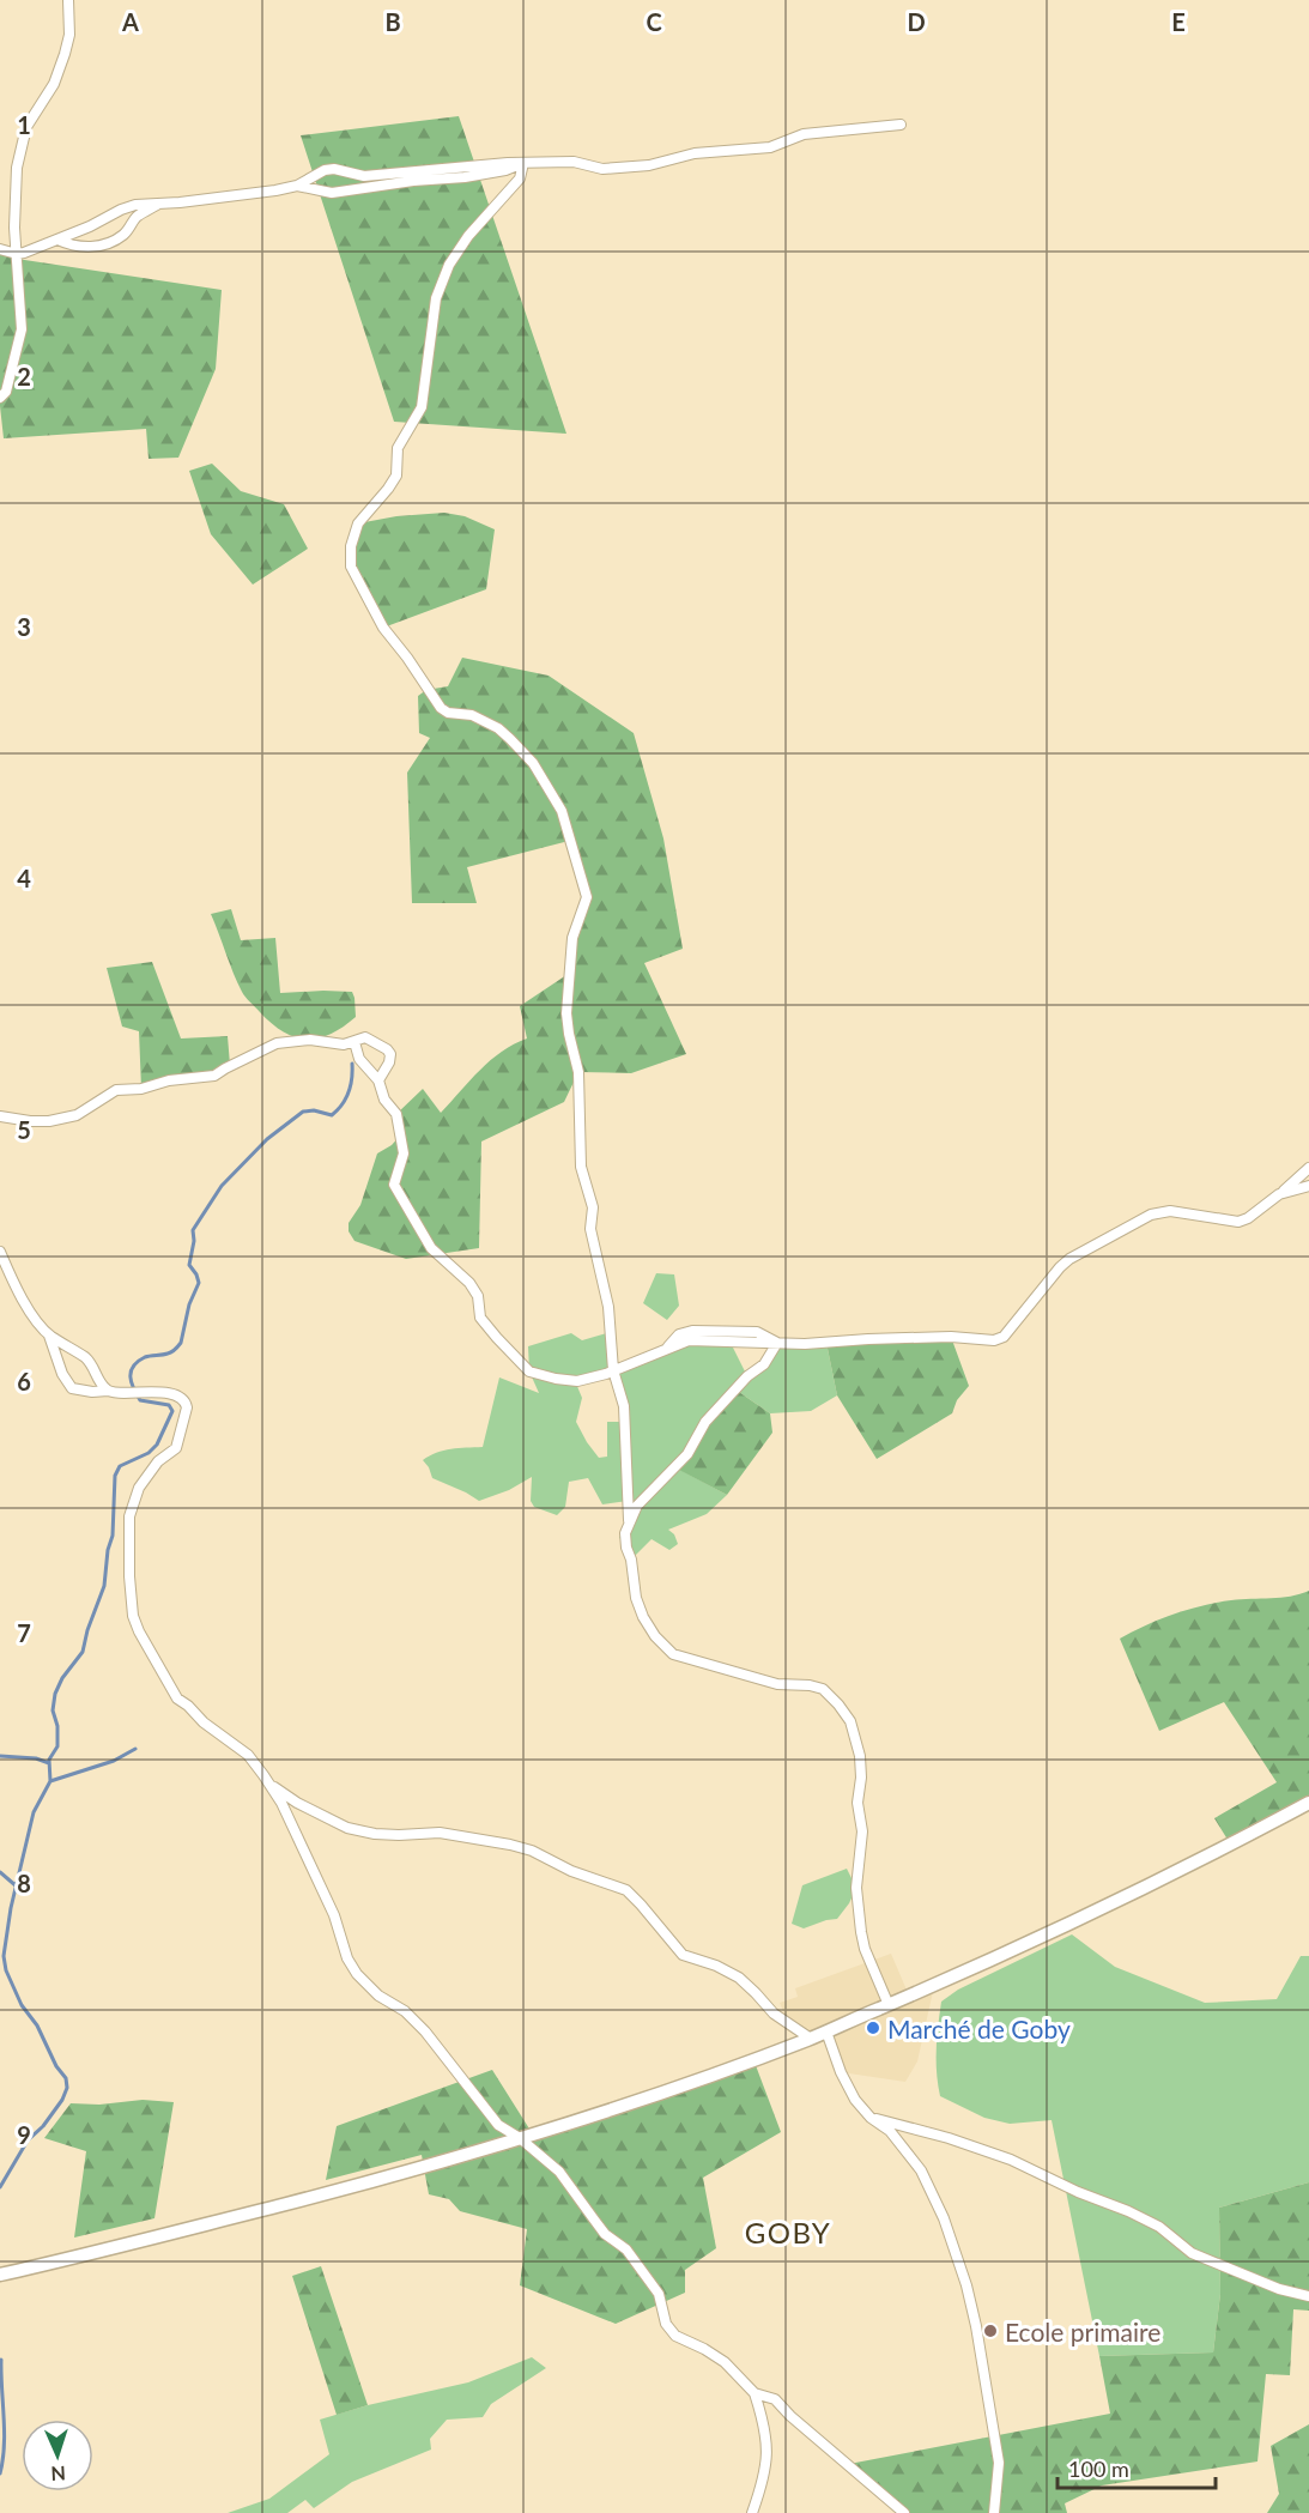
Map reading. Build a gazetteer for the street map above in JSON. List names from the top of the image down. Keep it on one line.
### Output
{"districts":["GOBY"],"places":["Marché de Goby","Ecole primaire"],"scale_bar":"100 m","north":"bottom","grid":{"columns":["A","B","C","D","E"],"rows":["1","2","3","4","5","6","7","8","9"]}}
